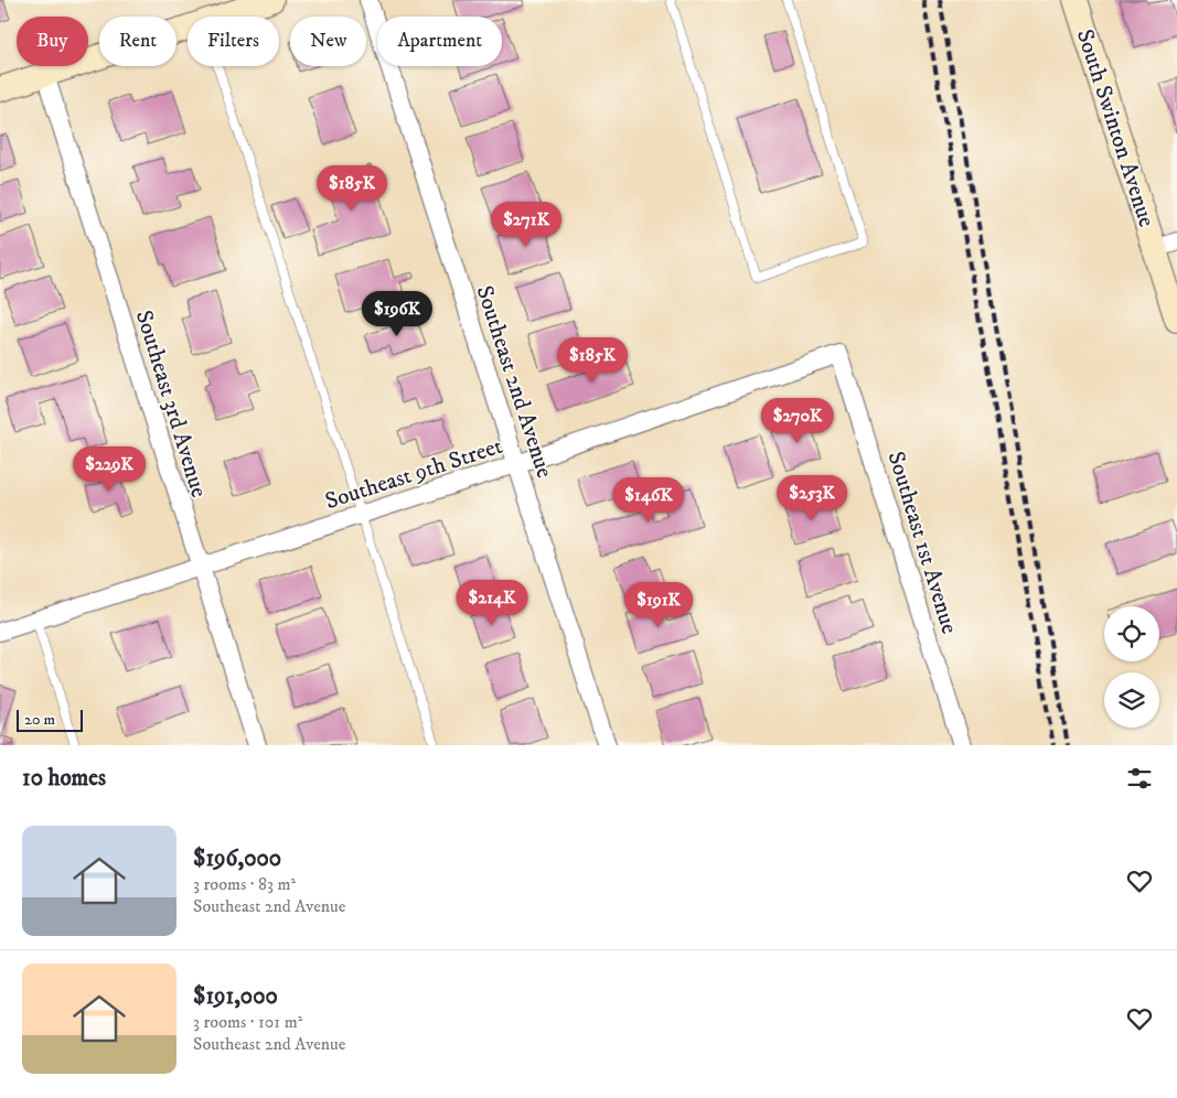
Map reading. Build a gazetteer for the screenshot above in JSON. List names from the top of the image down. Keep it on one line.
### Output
{"streets":{"street":["South Swinton Avenue","Southeast 2nd Avenue","Southeast 3rd Avenue","Southeast 9th Street","Southeast 1st Avenue"]},"crossings":[["Southeast 2nd Avenue","Southeast 9th Street"],["Southeast 3rd Avenue","Southeast 9th Street"],["Southeast 9th Street","Southeast 1st Avenue"]],"scale_bar":"20 m","page":{"chip":["Buy","Rent","Filters","New","Apartment"],"price":["$185K","$271K","$196K","$185K","$270K","$229K","$253K","$146K","$214K","$191K"],"scale":"20 m","heading":"10 homes","list":[{"name":"$196,000","note":"3 rooms · 83 m² · Southeast 2nd Avenue"},{"name":"$191,000","note":"3 rooms · 101 m² · Southeast 2nd Avenue"}]}}
